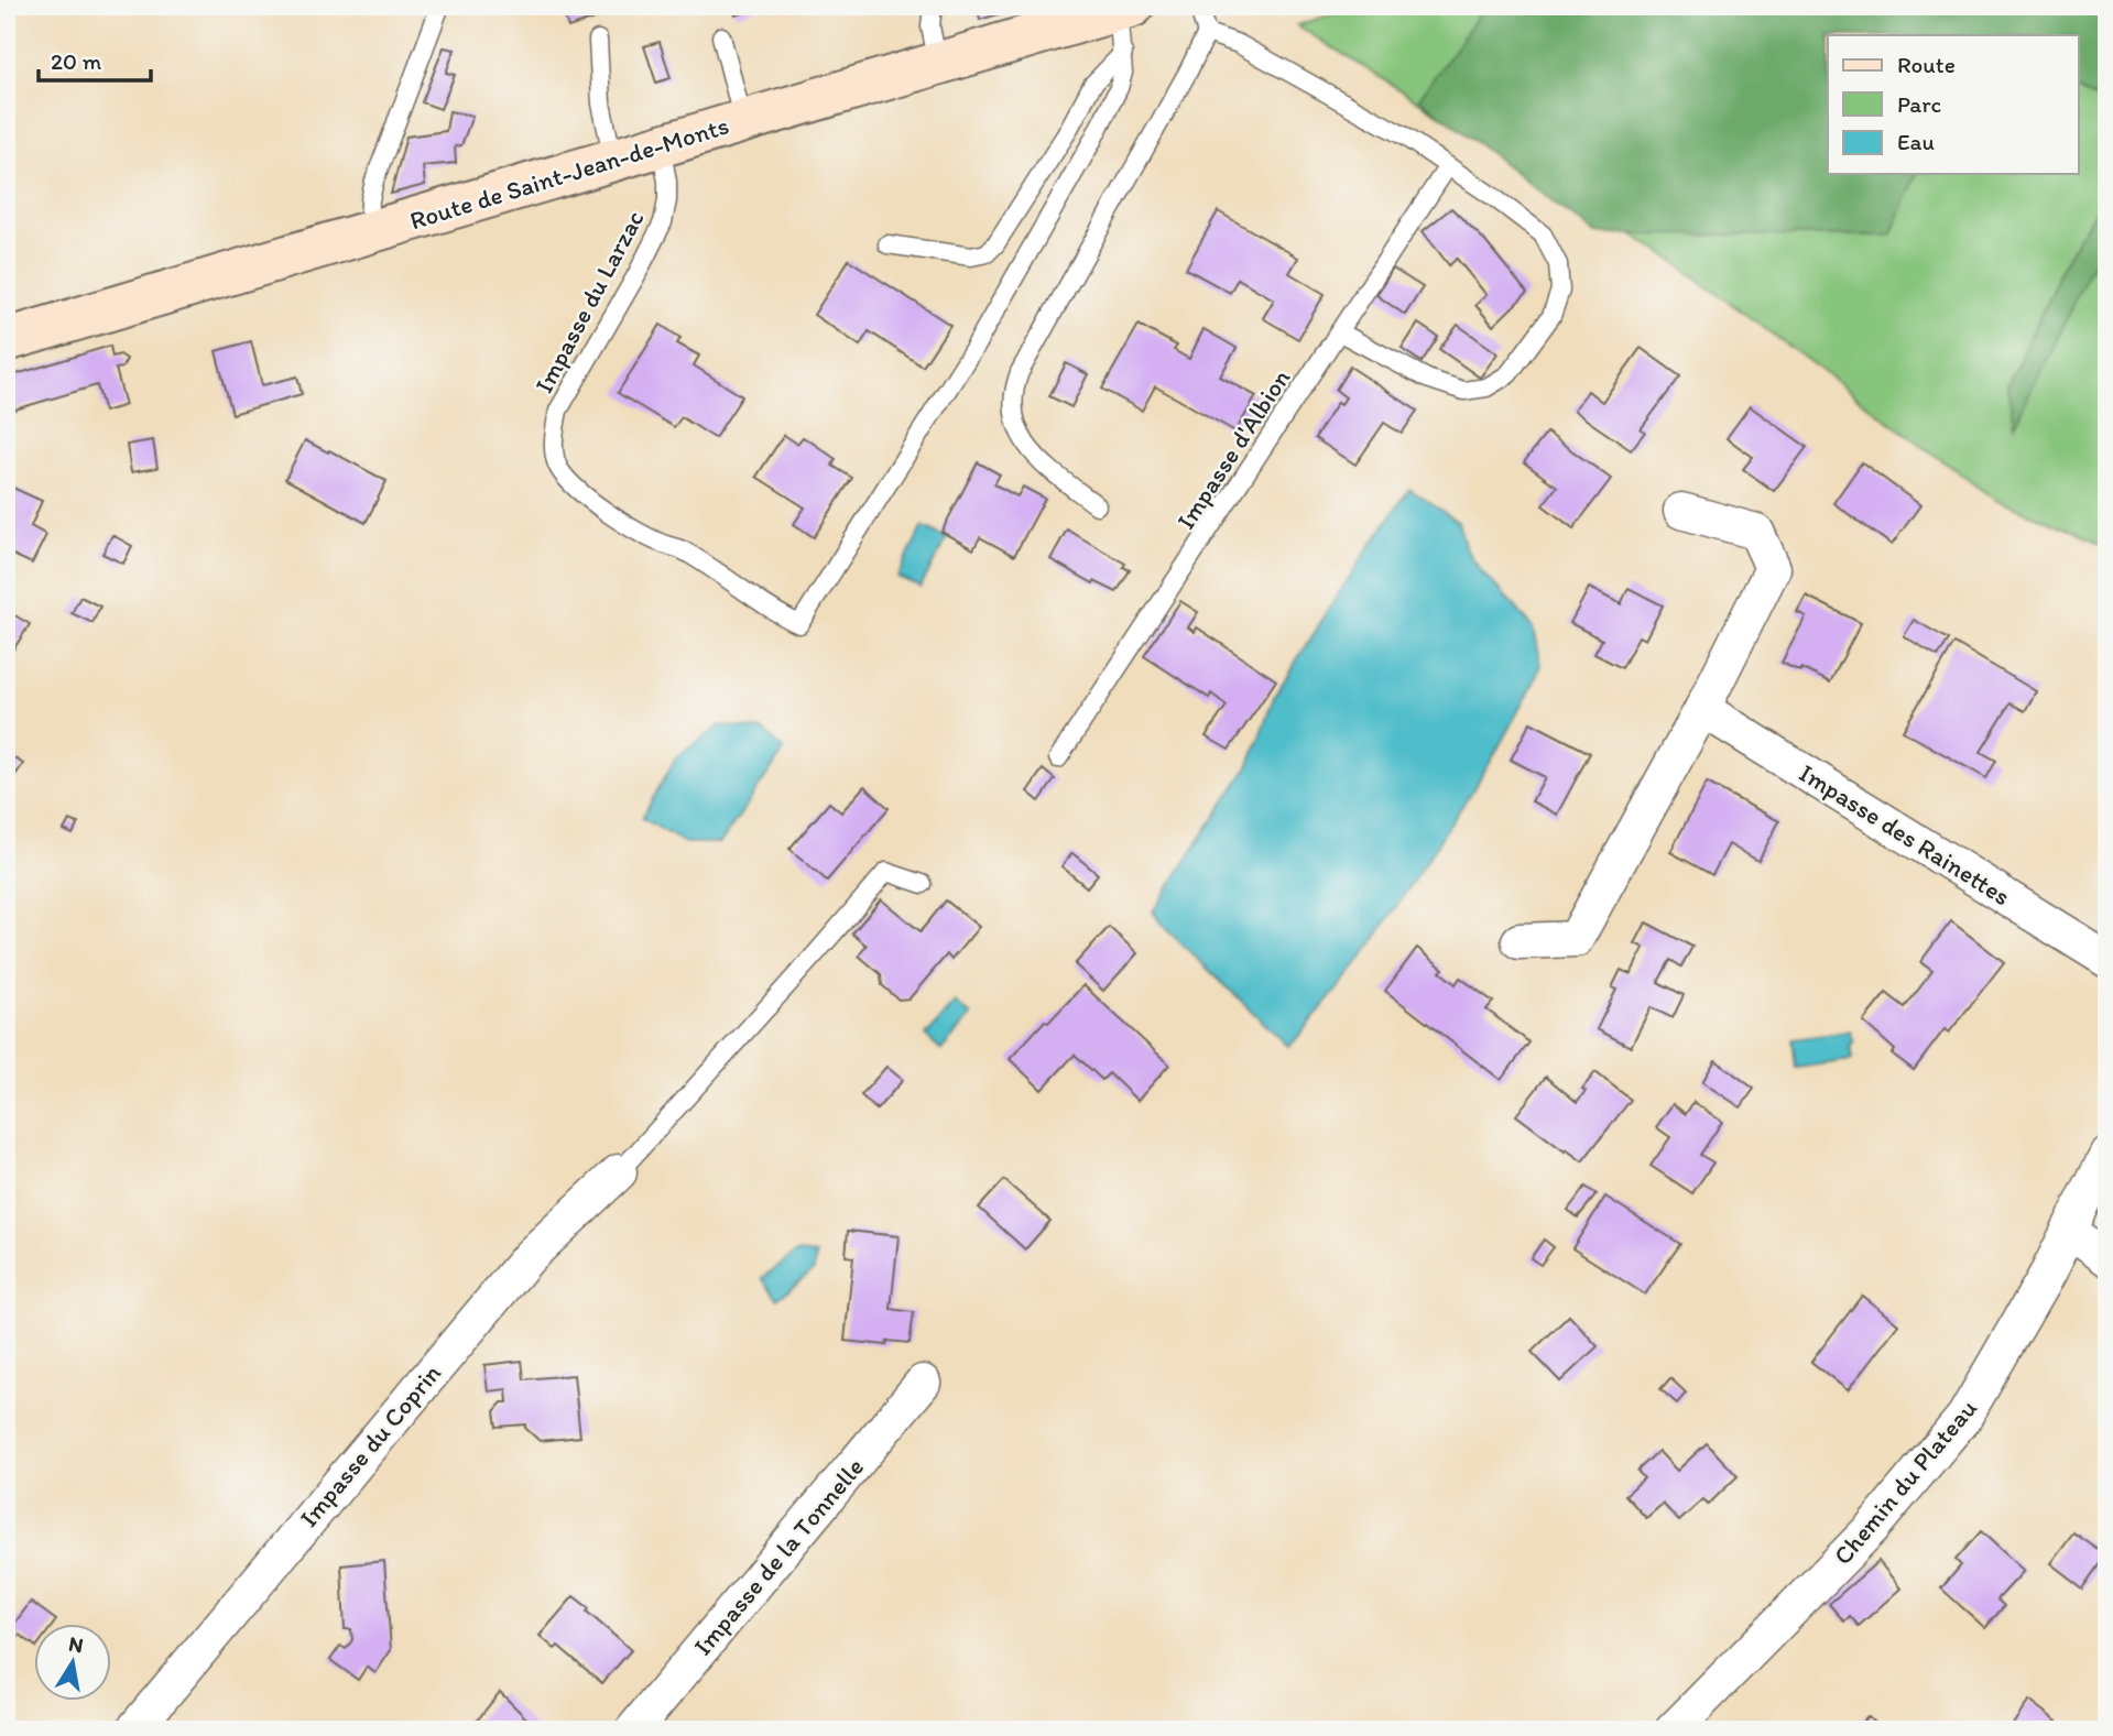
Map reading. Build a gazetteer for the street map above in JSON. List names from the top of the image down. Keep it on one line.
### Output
{"streets":{"main road":["Route de Saint-Jean-de-Monts"],"street":["Impasse des Rainettes","Impasse du Coprin","Chemin du Plateau","Impasse de la Tonnelle"],"lane":["Impasse du Larzac","Impasse d'Albion"]},"crossings":[["Route de Saint-Jean-de-Monts","Impasse du Larzac"]],"legend":["Route","Parc","Eau"],"scale_bar":"20 m","north":"top"}
